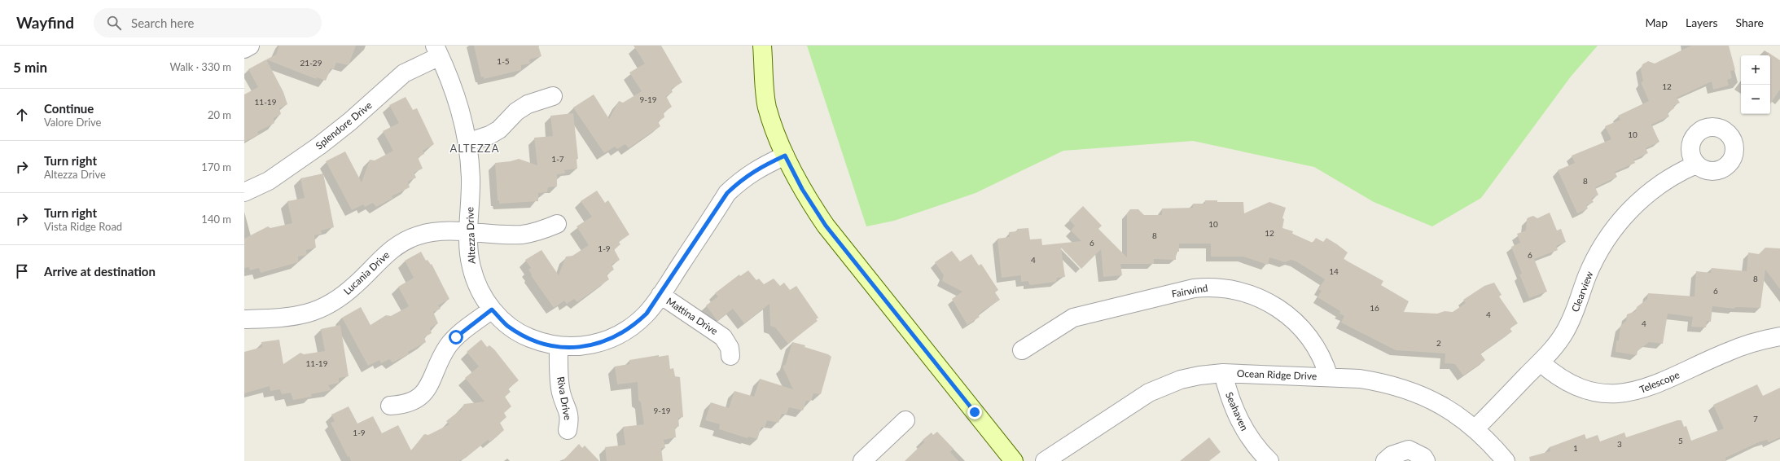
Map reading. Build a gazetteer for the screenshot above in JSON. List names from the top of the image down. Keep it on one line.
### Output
{"streets":{"street":["Splendore Drive","Altezza Drive","Lucania Drive","Fairwind","Clearview","Mattina Drive","Ocean Ridge Drive","Telescope","Riva Drive","Seahaven"]},"crossings":[["Splendore Drive","Altezza Drive"],["Altezza Drive","Lucania Drive"],["Altezza Drive","Mattina Drive"],["Altezza Drive","Riva Drive"],["Fairwind","Ocean Ridge Drive"],["Clearview","Ocean Ridge Drive"],["Clearview","Telescope"],["Ocean Ridge Drive","Seahaven"]],"districts":["ALTEZZA"],"house_numbers":["1-5","21-29","12","9-19","11-19","10","1-7","8","10","12","8","6","1-9","6","4","14","8","6","16","4","4","2","11-19","9-19","7","1-9","5","3","1"],"page":{"header":"Wayfind","search":"Search here","nav":["Map","Layers","Share"],"heading":["5 min","Walk · 330 m"],"map_buttons":["+","−"],"list":[["Continue","Valore Drive","20 m"],["Turn right","Altezza Drive","170 m"],["Turn right","Vista Ridge Road","140 m"],"Arrive at destination"]}}
